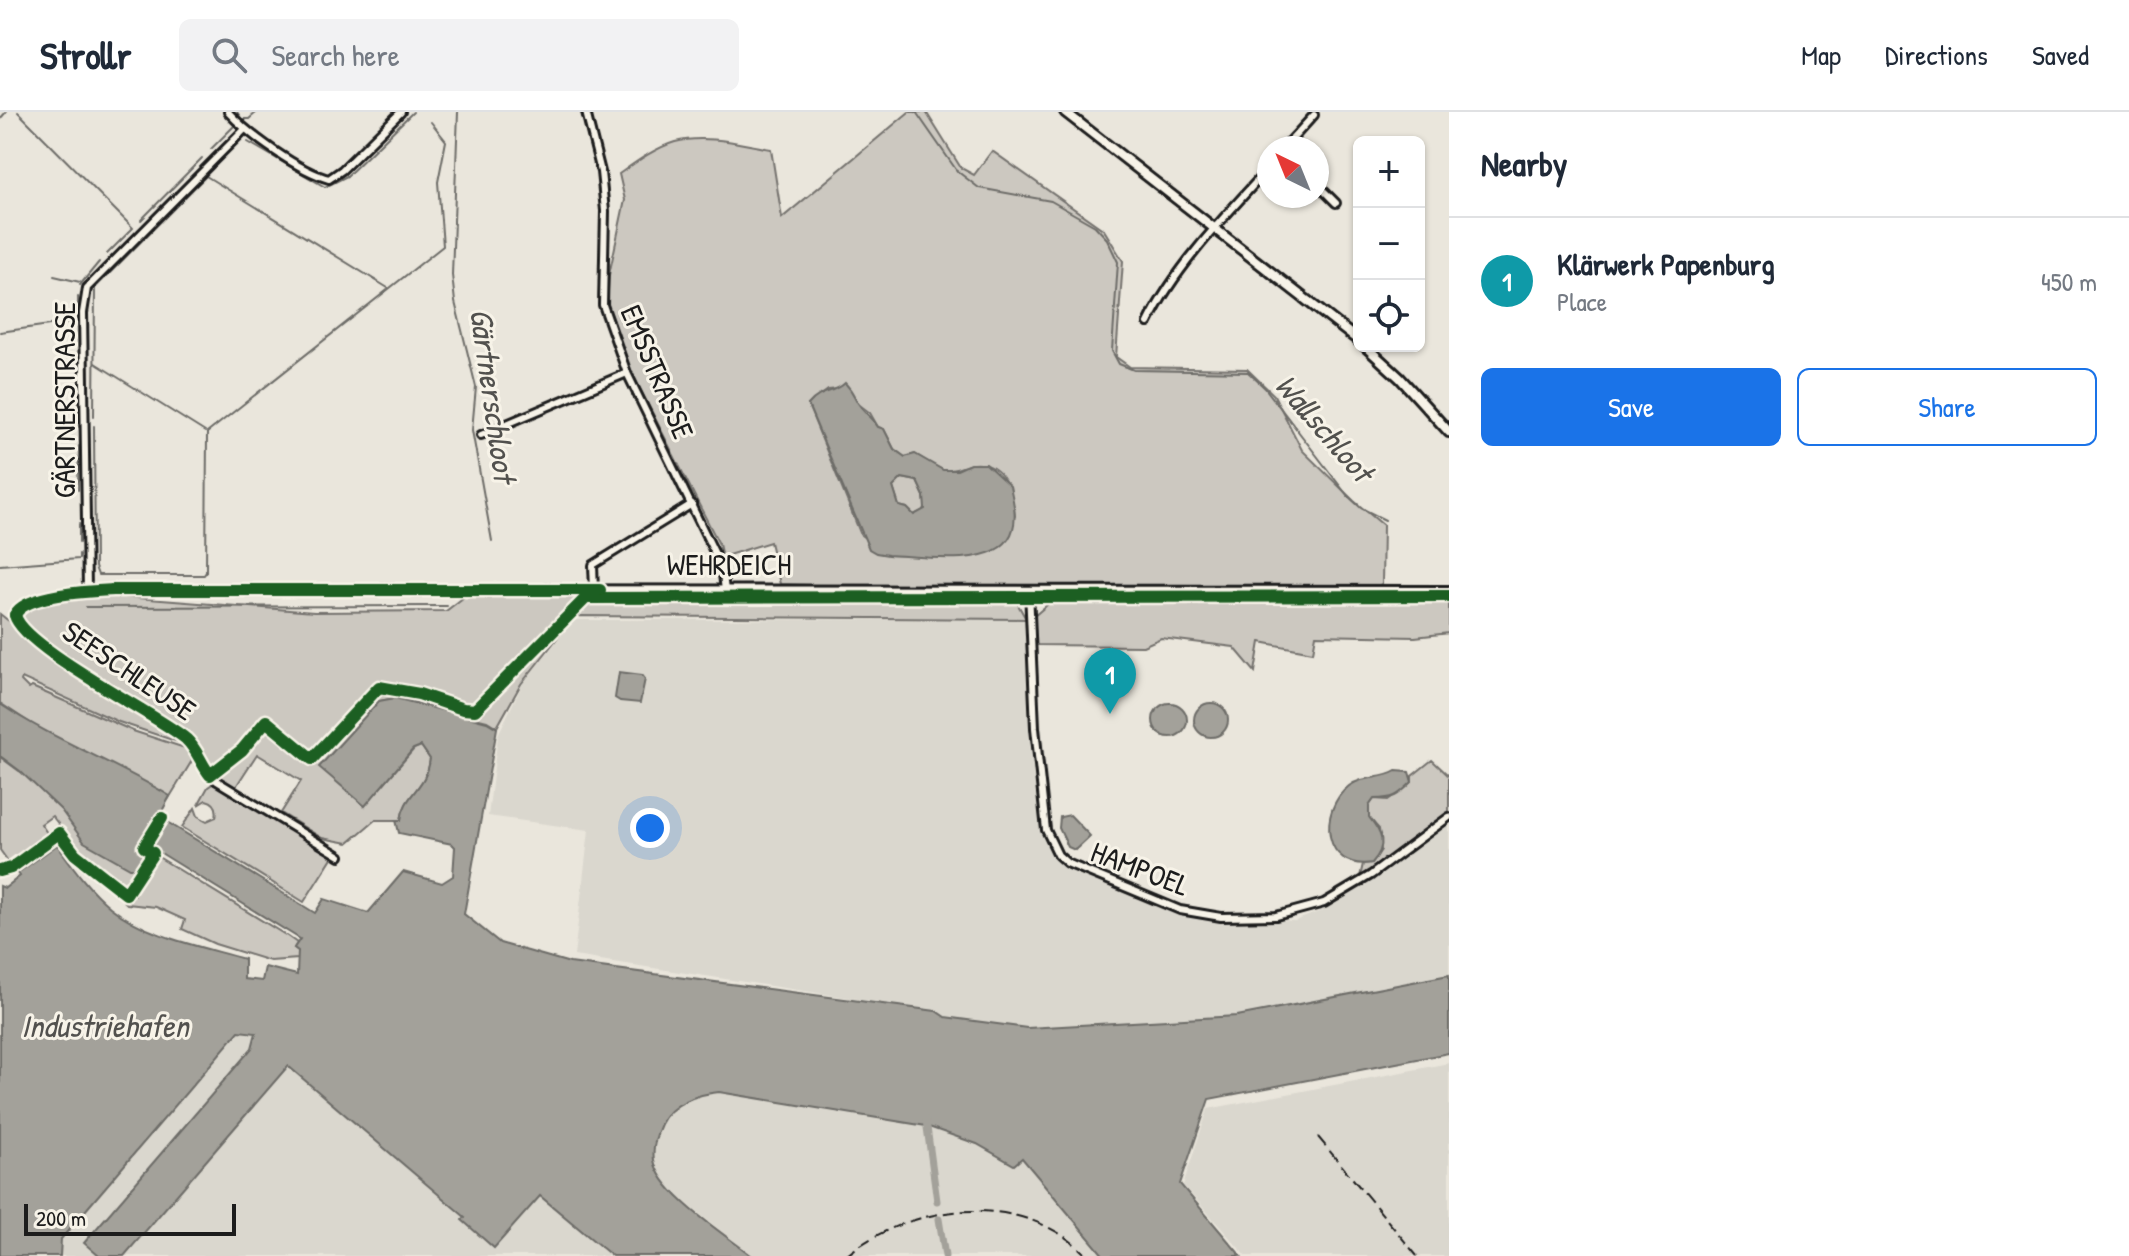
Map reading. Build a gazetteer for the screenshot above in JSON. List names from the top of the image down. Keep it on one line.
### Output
{"streets":{"street":["EMSSTRASSE","GÄRTNERSTRASSE","WEHRDEICH","SEESCHLEUSE","HAMPOEL"]},"crossings":[["EMSSTRASSE","WEHRDEICH"],["GÄRTNERSTRASSE","WEHRDEICH"],["WEHRDEICH","SEESCHLEUSE"],["WEHRDEICH","HAMPOEL"]],"water":["Gärtnerschloot","Wallschloot","Industriehafen"],"scale_bar":"200 m","north":"top left","page":{"header":"Strollr","search":"Search here","nav":["Map","Directions","Saved"],"heading":"Nearby","map_buttons":["+","−"],"list":[{"mark":"1","name":"Klärwerk Papenburg","note":"Place","value":"450 m"}],"buttons":["Save","Share"],"pins":"1","scale":"200 m"}}
